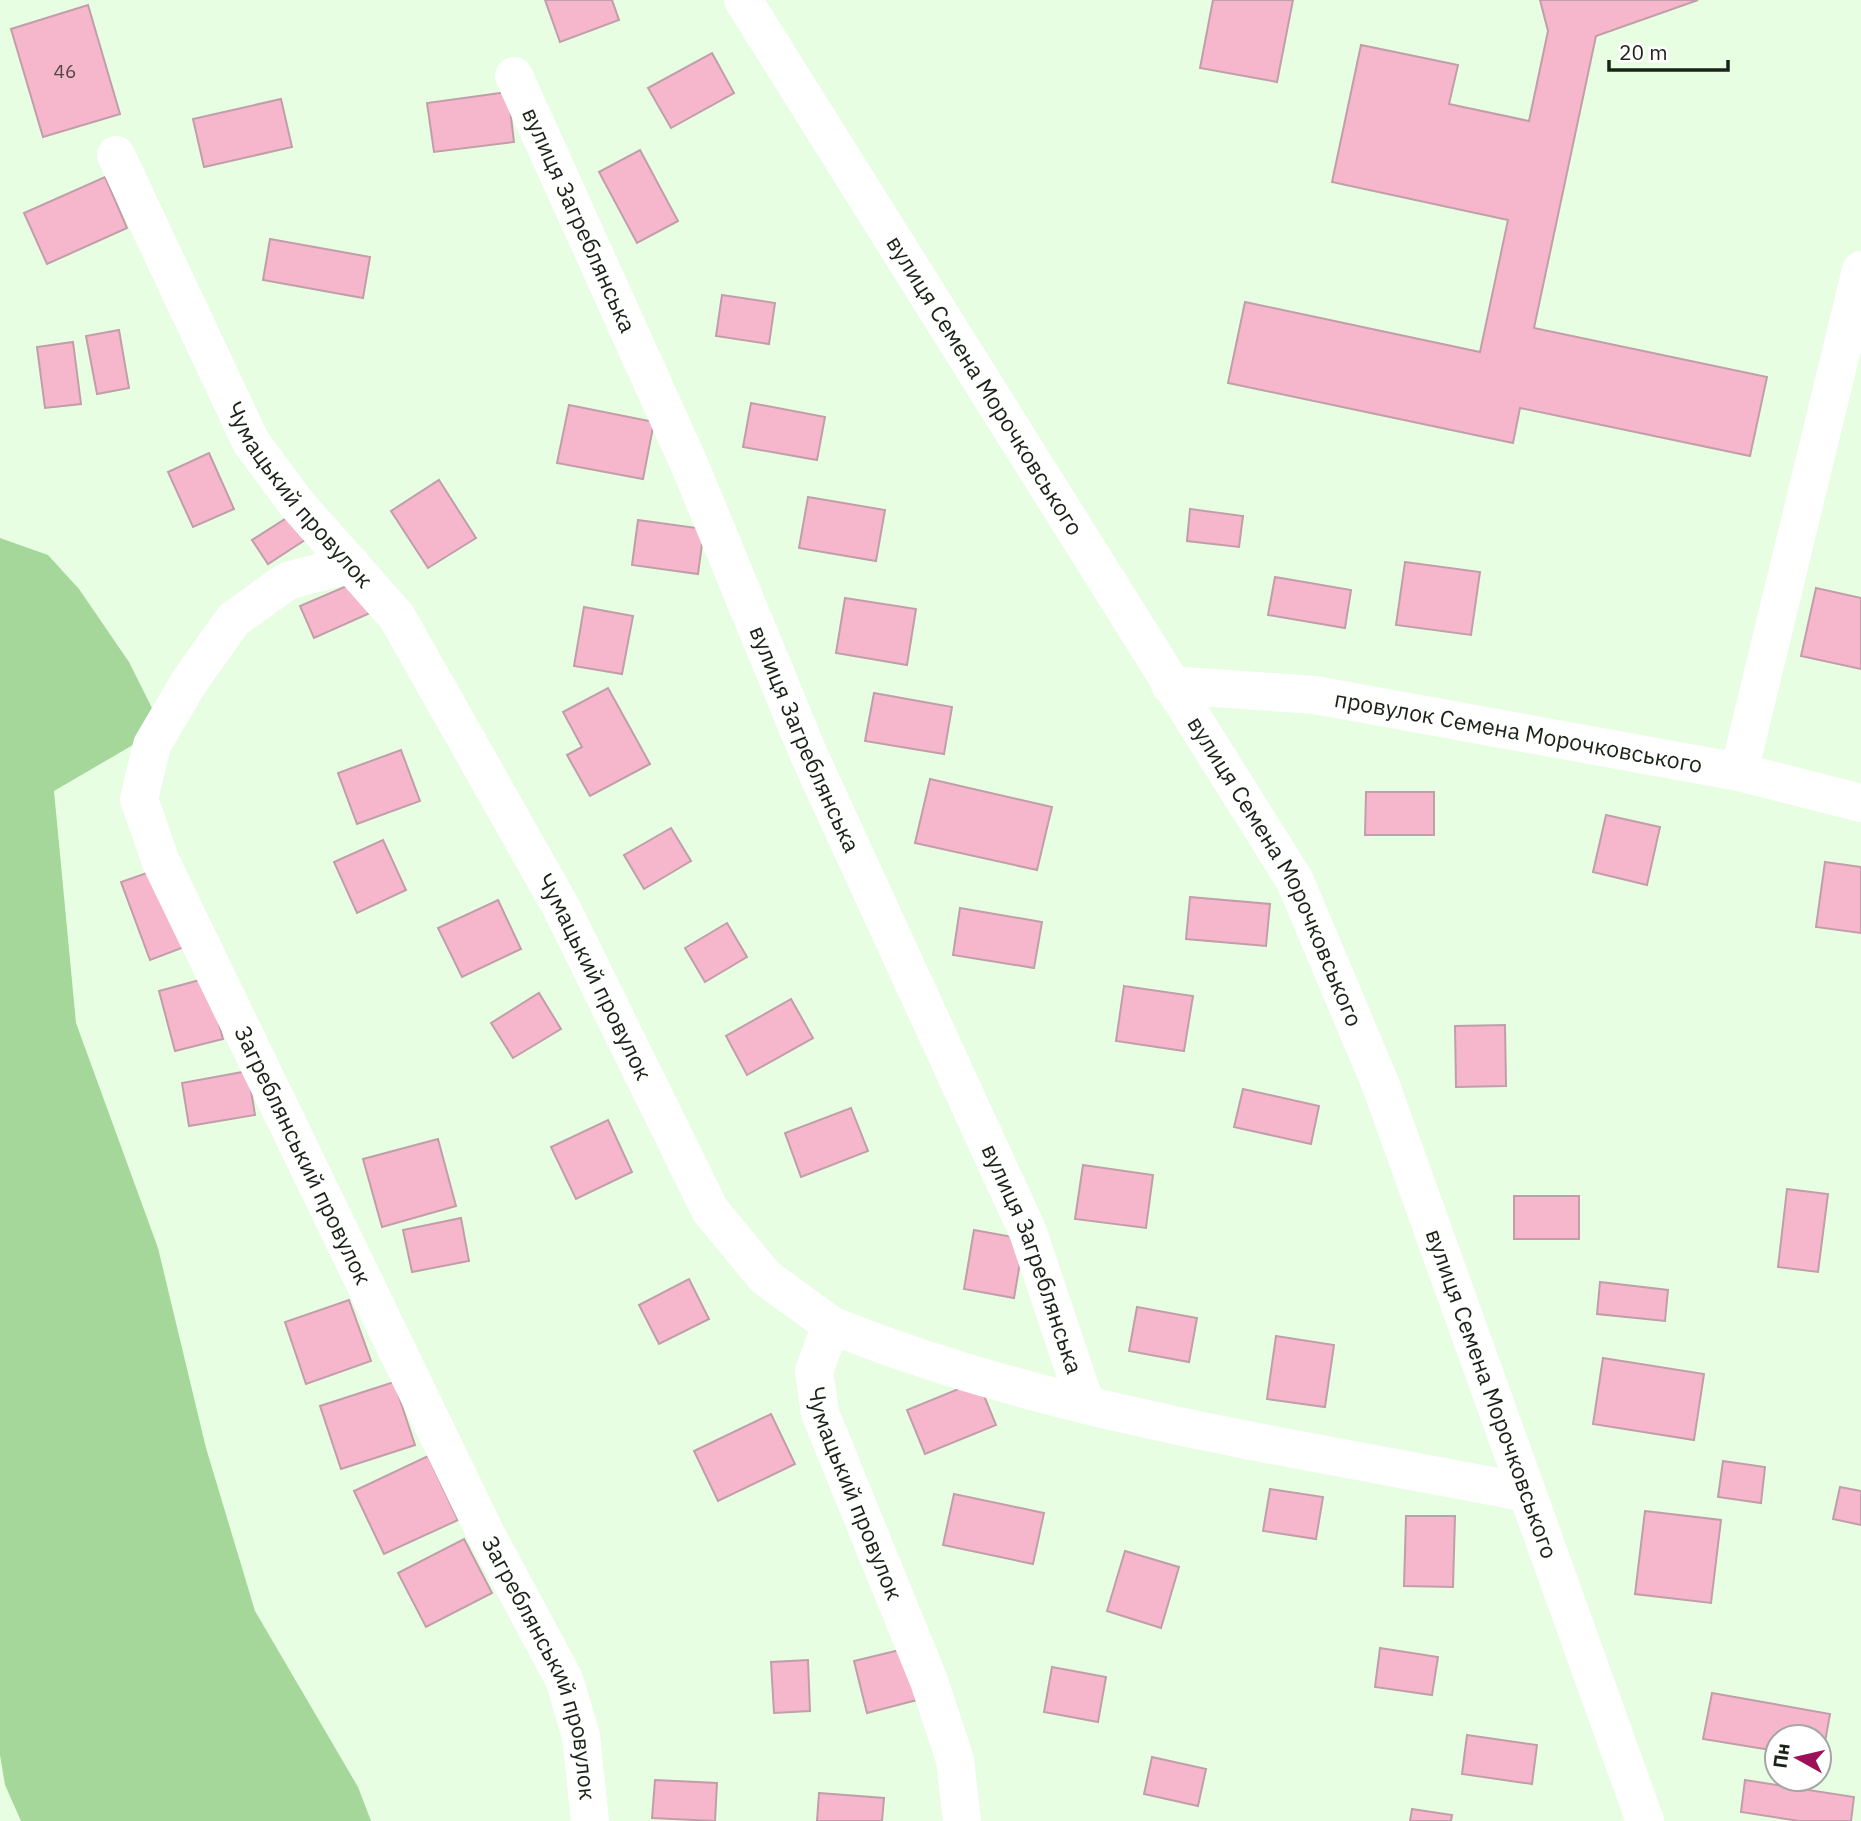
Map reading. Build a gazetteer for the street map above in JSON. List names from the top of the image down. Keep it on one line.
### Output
{"streets":{"street":["вулиця Загреблянська","вулиця Семена Морочковського","Чумацький провулок","провулок Семена Морочковського","Загреблянський провулок"]},"crossings":[["вулиця Загреблянська","вулиця Семена Морочковського"],["вулиця Загреблянська","Чумацький провулок"],["вулиця Семена Морочковського","провулок Семена Морочковського"],["Чумацький провулок","Загреблянський провулок"]],"house_numbers":["46"],"scale_bar":"20 m","north":"left"}
